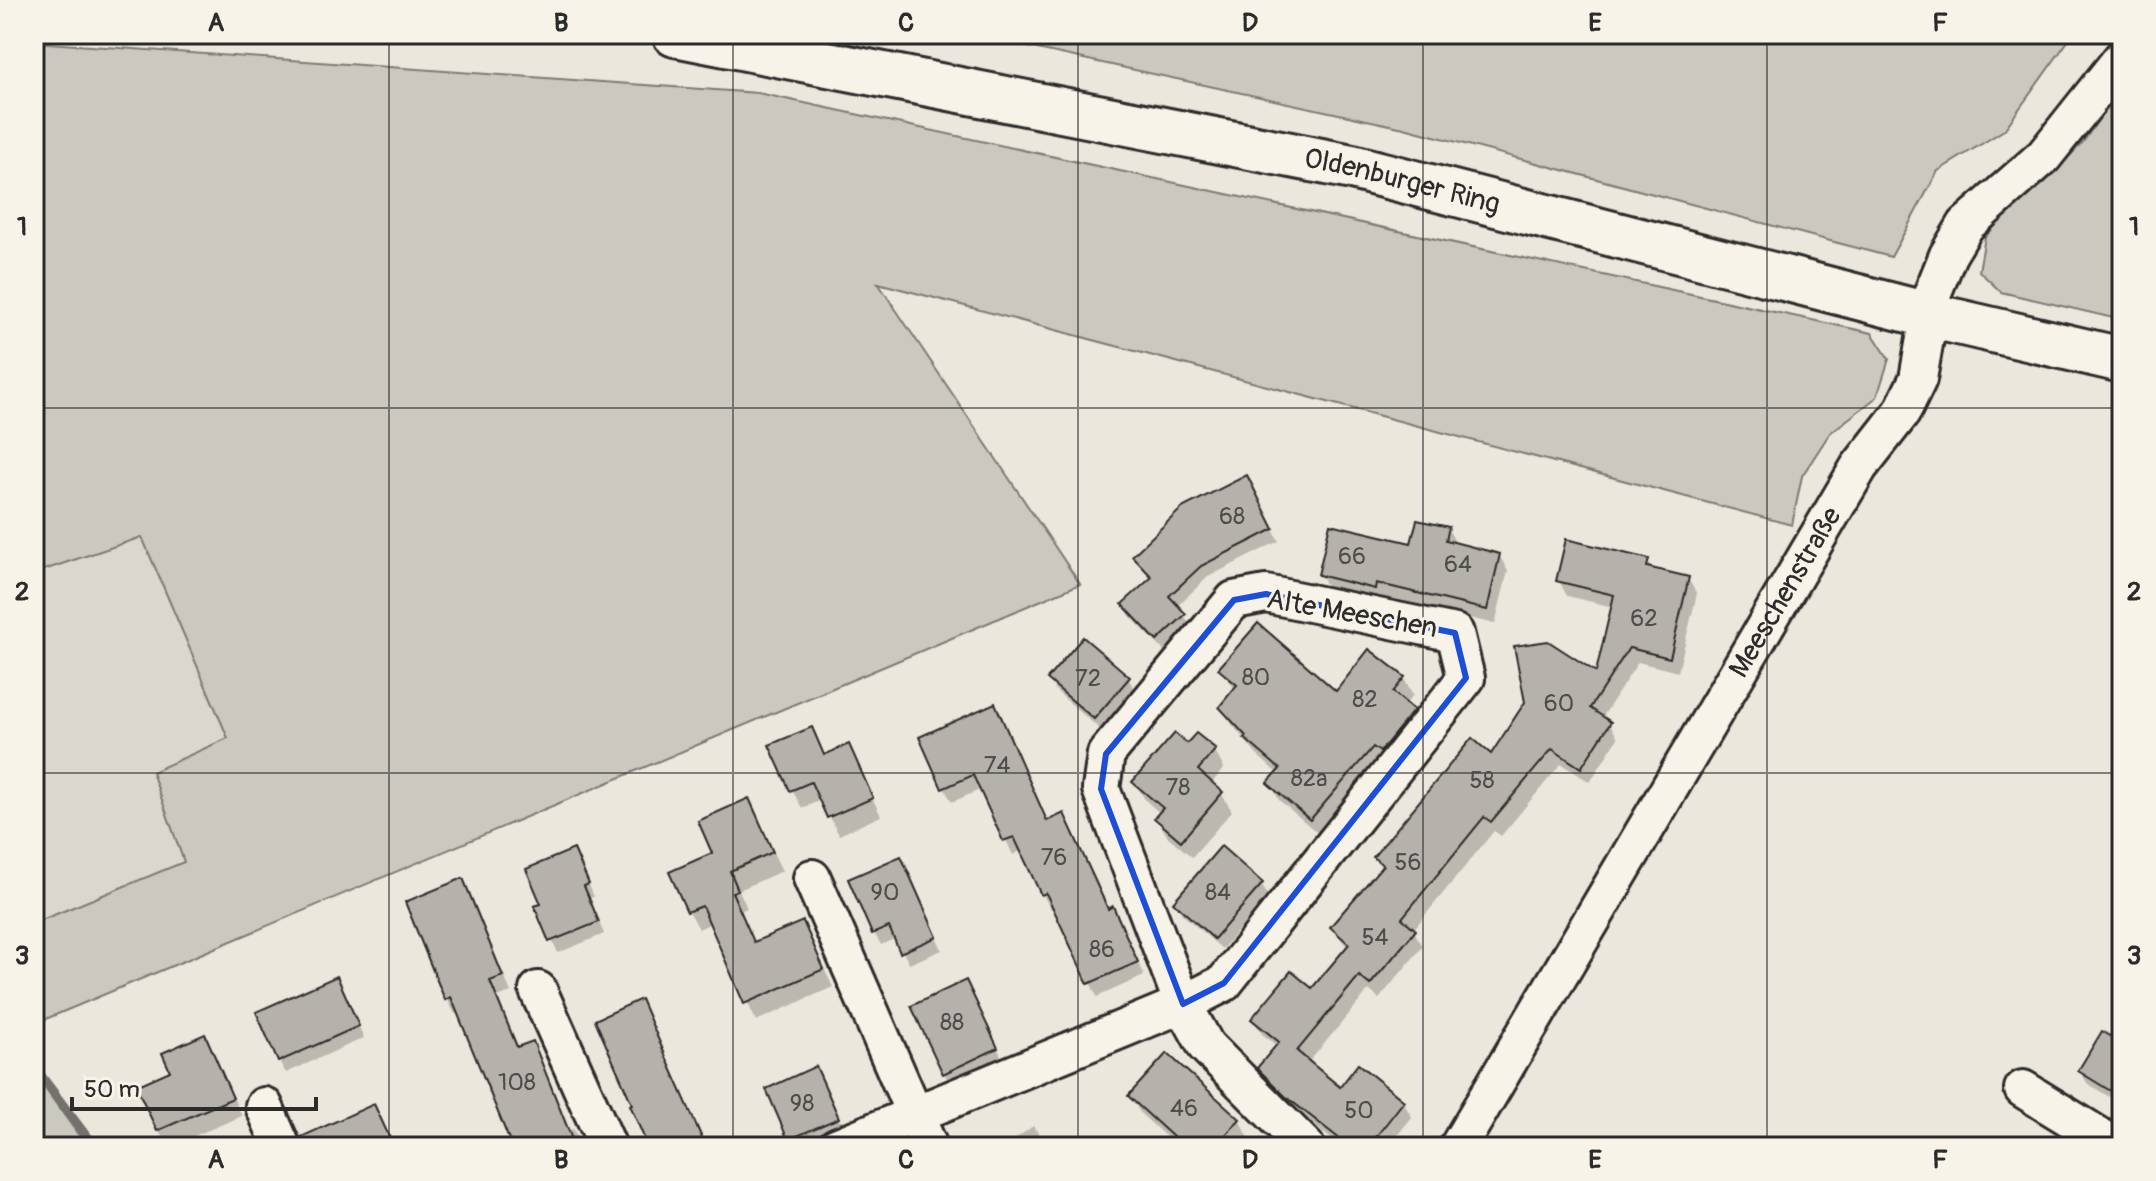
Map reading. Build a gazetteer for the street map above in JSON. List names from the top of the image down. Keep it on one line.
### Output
{"streets":{"main road":["Oldenburger Ring"],"street":["Meeschenstraße","Alte Meeschen"]},"crossings":[["Oldenburger Ring","Meeschenstraße"]],"house_numbers":["68","66","64","62","80","72","82","60","74","82a","58","78","76","56","90","84","54","86","88","108","98","46","50"],"scale_bar":"50 m","grid":{"columns":["A","B","C","D","E","F"],"rows":["1","2","3"]}}
